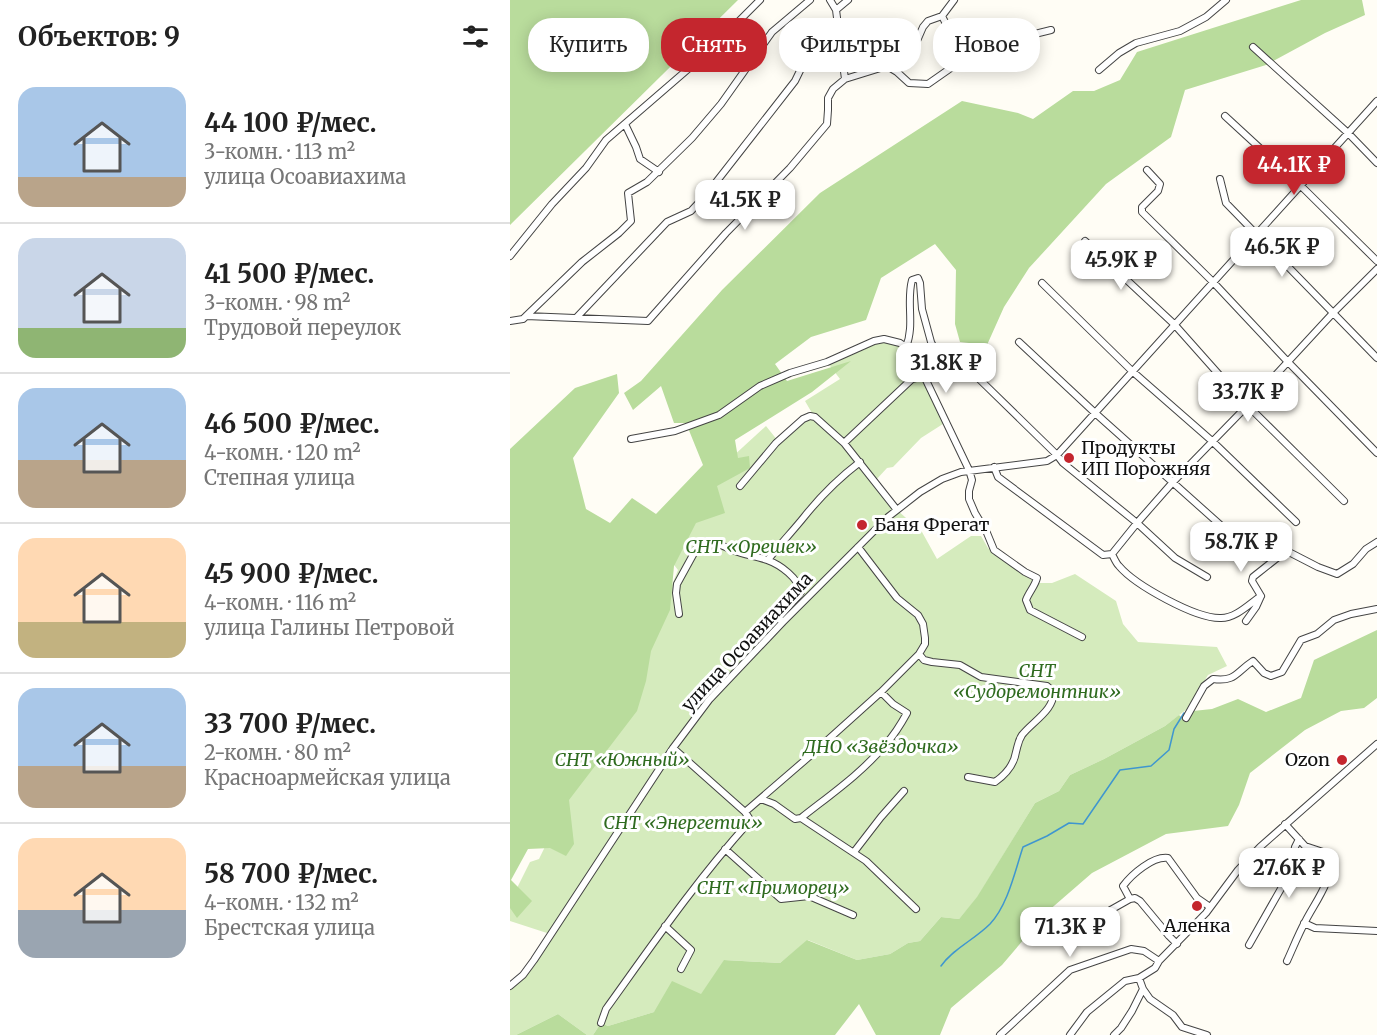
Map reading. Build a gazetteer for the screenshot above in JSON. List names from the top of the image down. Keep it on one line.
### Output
{"streets":{"street":["улица Осоавиахима"]},"parks":["СНТ «Орешек»","СНТ «Судоремонтник»","ДНО «Звёздочка»","СНТ «Южный»","СНТ «Энергетик»","СНТ «Приморец»"],"places":["Продукты ИП Порожняя","Баня Фрегат","Ozon","Аленка"],"page":{"heading":"Объектов: 9","chip":["Купить","Снять","Фильтры","Новое"],"list":[{"name":"44 100 ₽/мес.","note":"3-комн. · 113 m² · улица Осоавиахима"},{"name":"41 500 ₽/мес.","note":"3-комн. · 98 m² · Трудовой переулок"},{"name":"46 500 ₽/мес.","note":"4-комн. · 120 m² · Степная улица"},{"name":"45 900 ₽/мес.","note":"4-комн. · 116 m² · улица Галины Петровой"},{"name":"33 700 ₽/мес.","note":"2-комн. · 80 m² · Красноармейская улица"},{"name":"58 700 ₽/мес.","note":"4-комн. · 132 m² · Брестская улица"}],"price":["44.1K ₽","41.5K ₽","46.5K ₽","45.9K ₽","31.8K ₽","33.7K ₽","58.7K ₽","27.6K ₽","71.3K ₽"]}}
